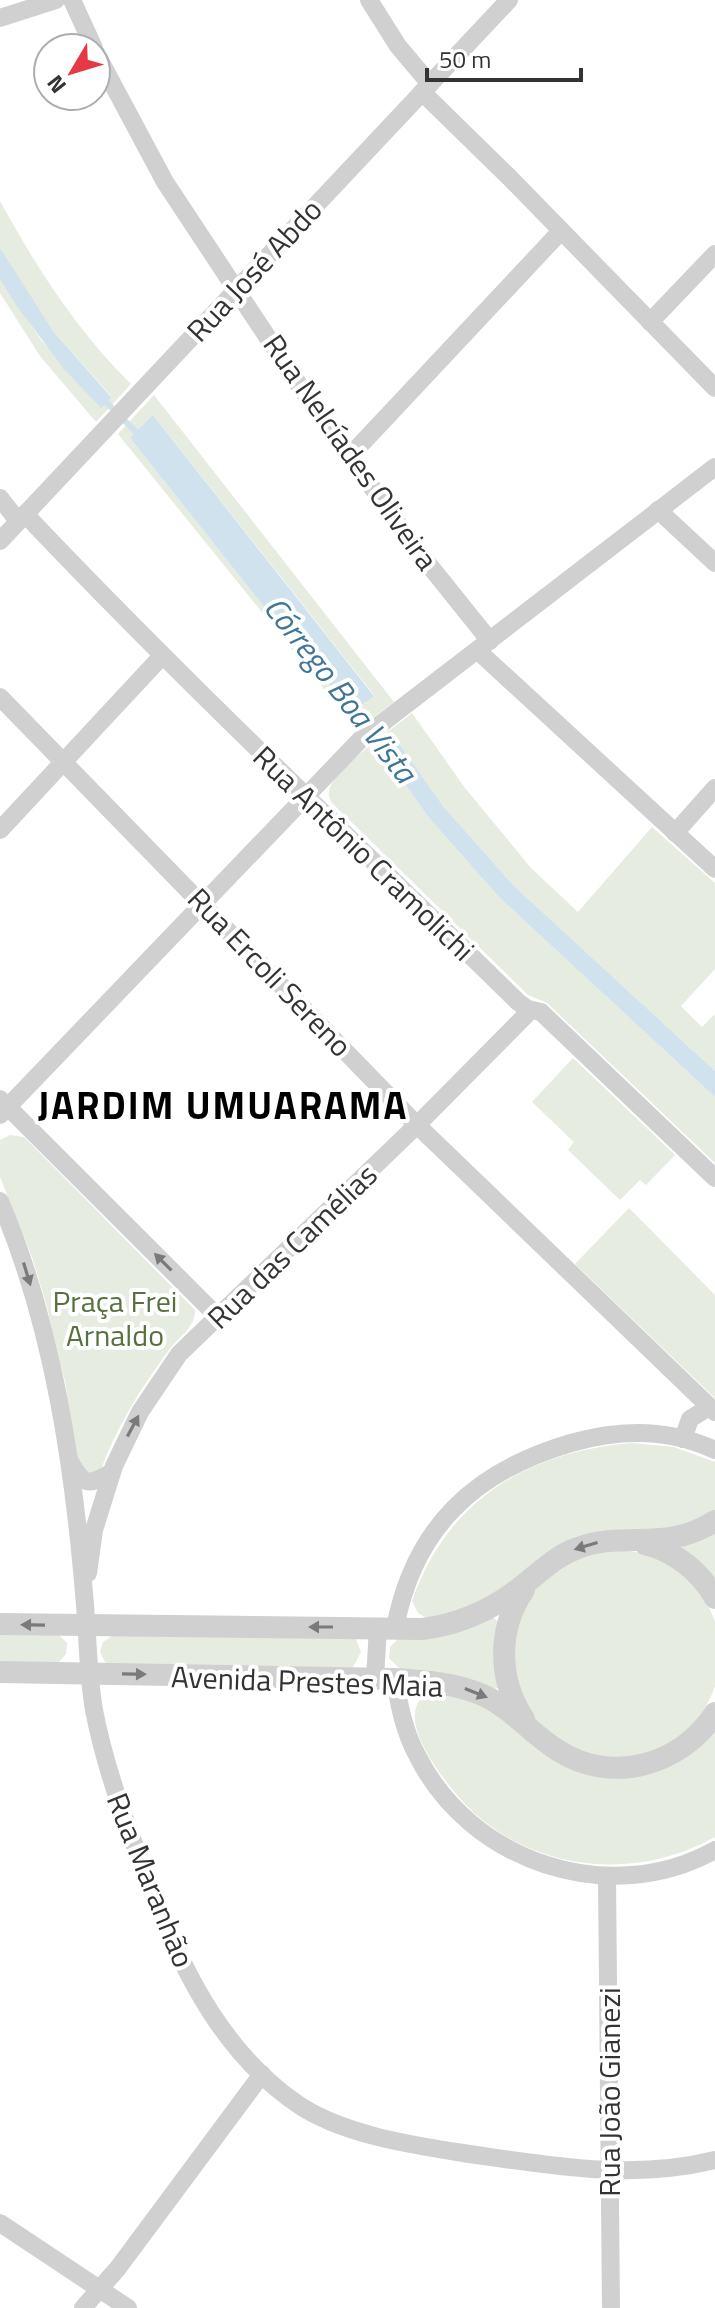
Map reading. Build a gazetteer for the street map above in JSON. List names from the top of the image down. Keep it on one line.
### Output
{"streets":{"street":["Rua José Abdo","Rua Nelcíades Oliveira","Rua Antônio Cramolichi","Rua Ercoli Sereno","Rua das Camélias","Avenida Prestes Maia","Rua Maranhão","Rua João Gianezi"]},"crossings":[["Rua José Abdo","Rua Nelcíades Oliveira"],["Rua José Abdo","Rua Antônio Cramolichi"],["Rua Antônio Cramolichi","Rua das Camélias"],["Rua Ercoli Sereno","Rua das Camélias"],["Rua das Camélias","Avenida Prestes Maia"],["Rua das Camélias","Rua Maranhão"],["Avenida Prestes Maia","Rua Maranhão"],["Rua Maranhão","Rua João Gianezi"]],"districts":["JARDIM UMUARAMA"],"water":["Córrego Boa Vista"],"parks":["Praça Frei Arnaldo"],"scale_bar":"50 m","north":"bottom left"}
